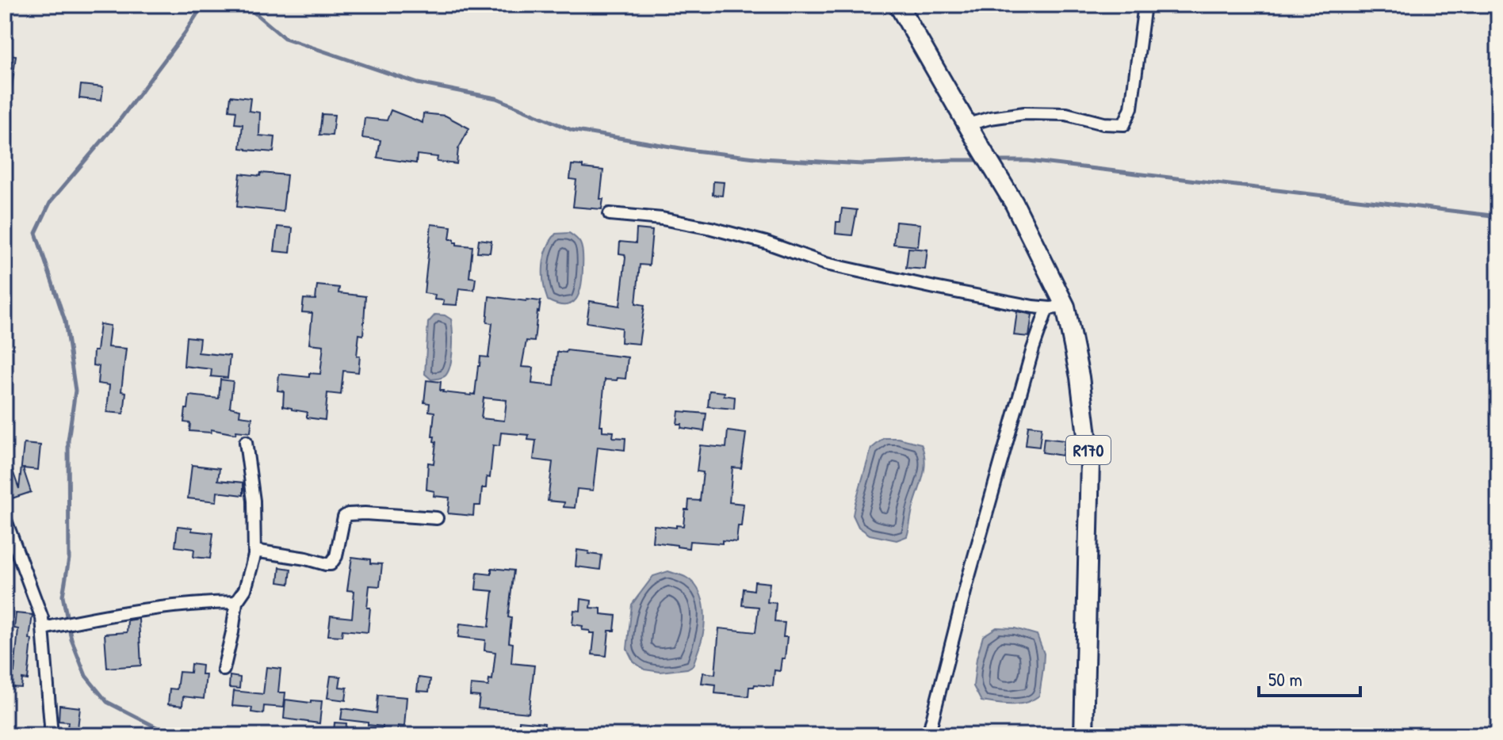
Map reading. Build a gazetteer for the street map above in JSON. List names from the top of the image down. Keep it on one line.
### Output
{"streets":{"main road":["R170"]},"scale_bar":"50 m"}
